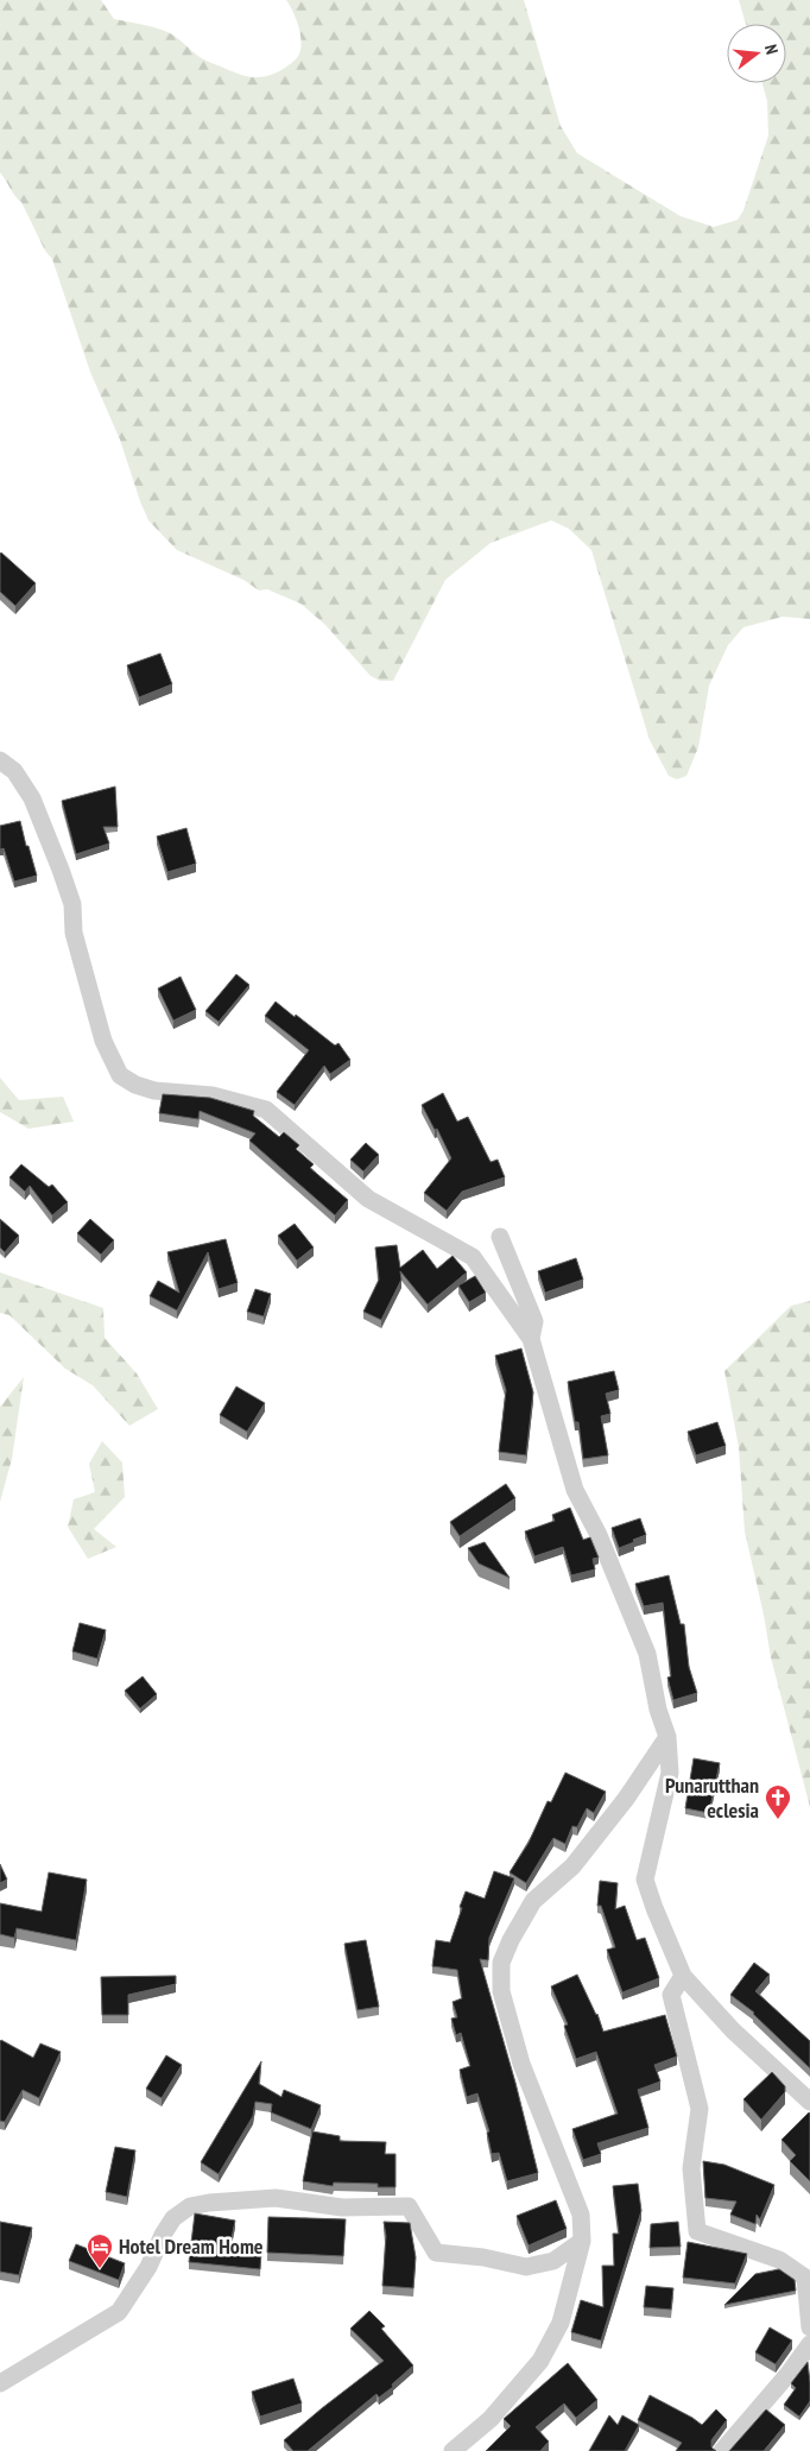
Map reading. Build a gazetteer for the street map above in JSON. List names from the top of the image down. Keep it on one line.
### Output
{"places":{"church":["Punarutthan eclesia"],"hotel":["Hotel Dream Home"]},"north":"right"}
